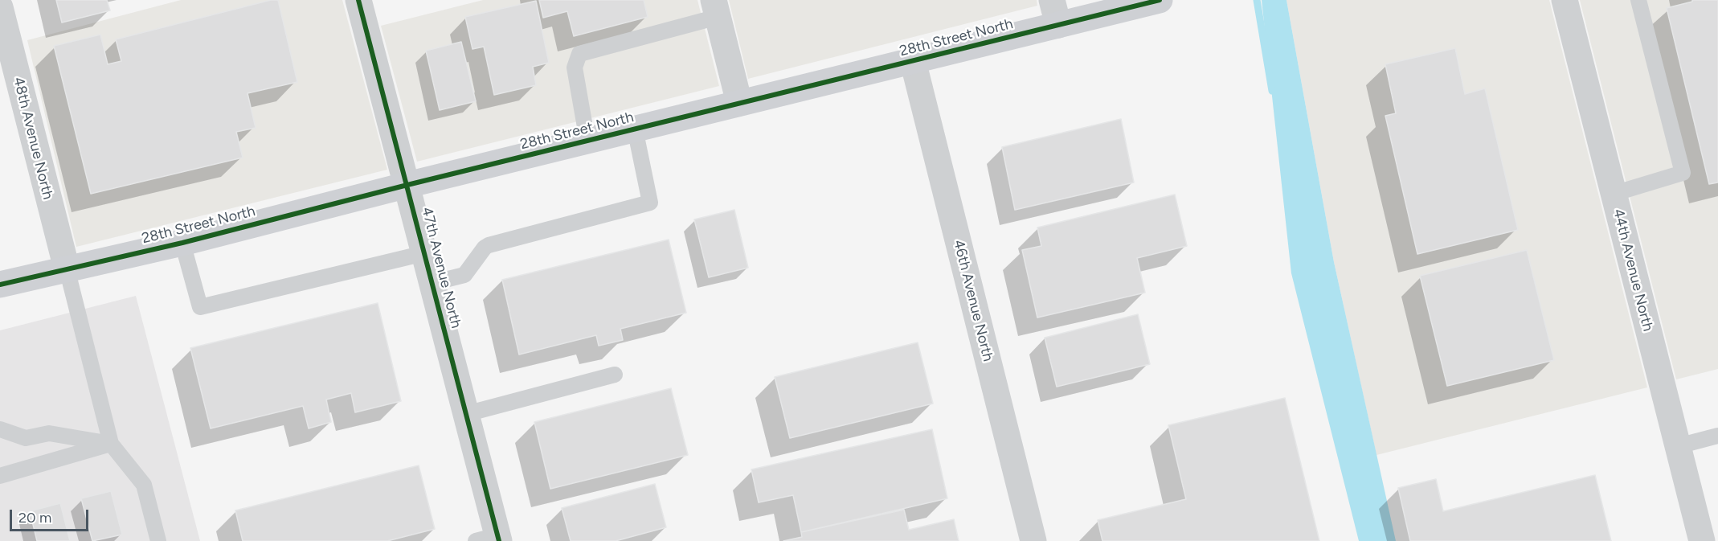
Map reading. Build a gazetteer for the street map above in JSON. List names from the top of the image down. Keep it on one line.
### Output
{"streets":{"street":["28th Street North","48th Avenue North","47th Avenue North","44th Avenue North","46th Avenue North"]},"crossings":[["28th Street North","48th Avenue North"],["28th Street North","47th Avenue North"],["28th Street North","46th Avenue North"]],"scale_bar":"20 m"}
